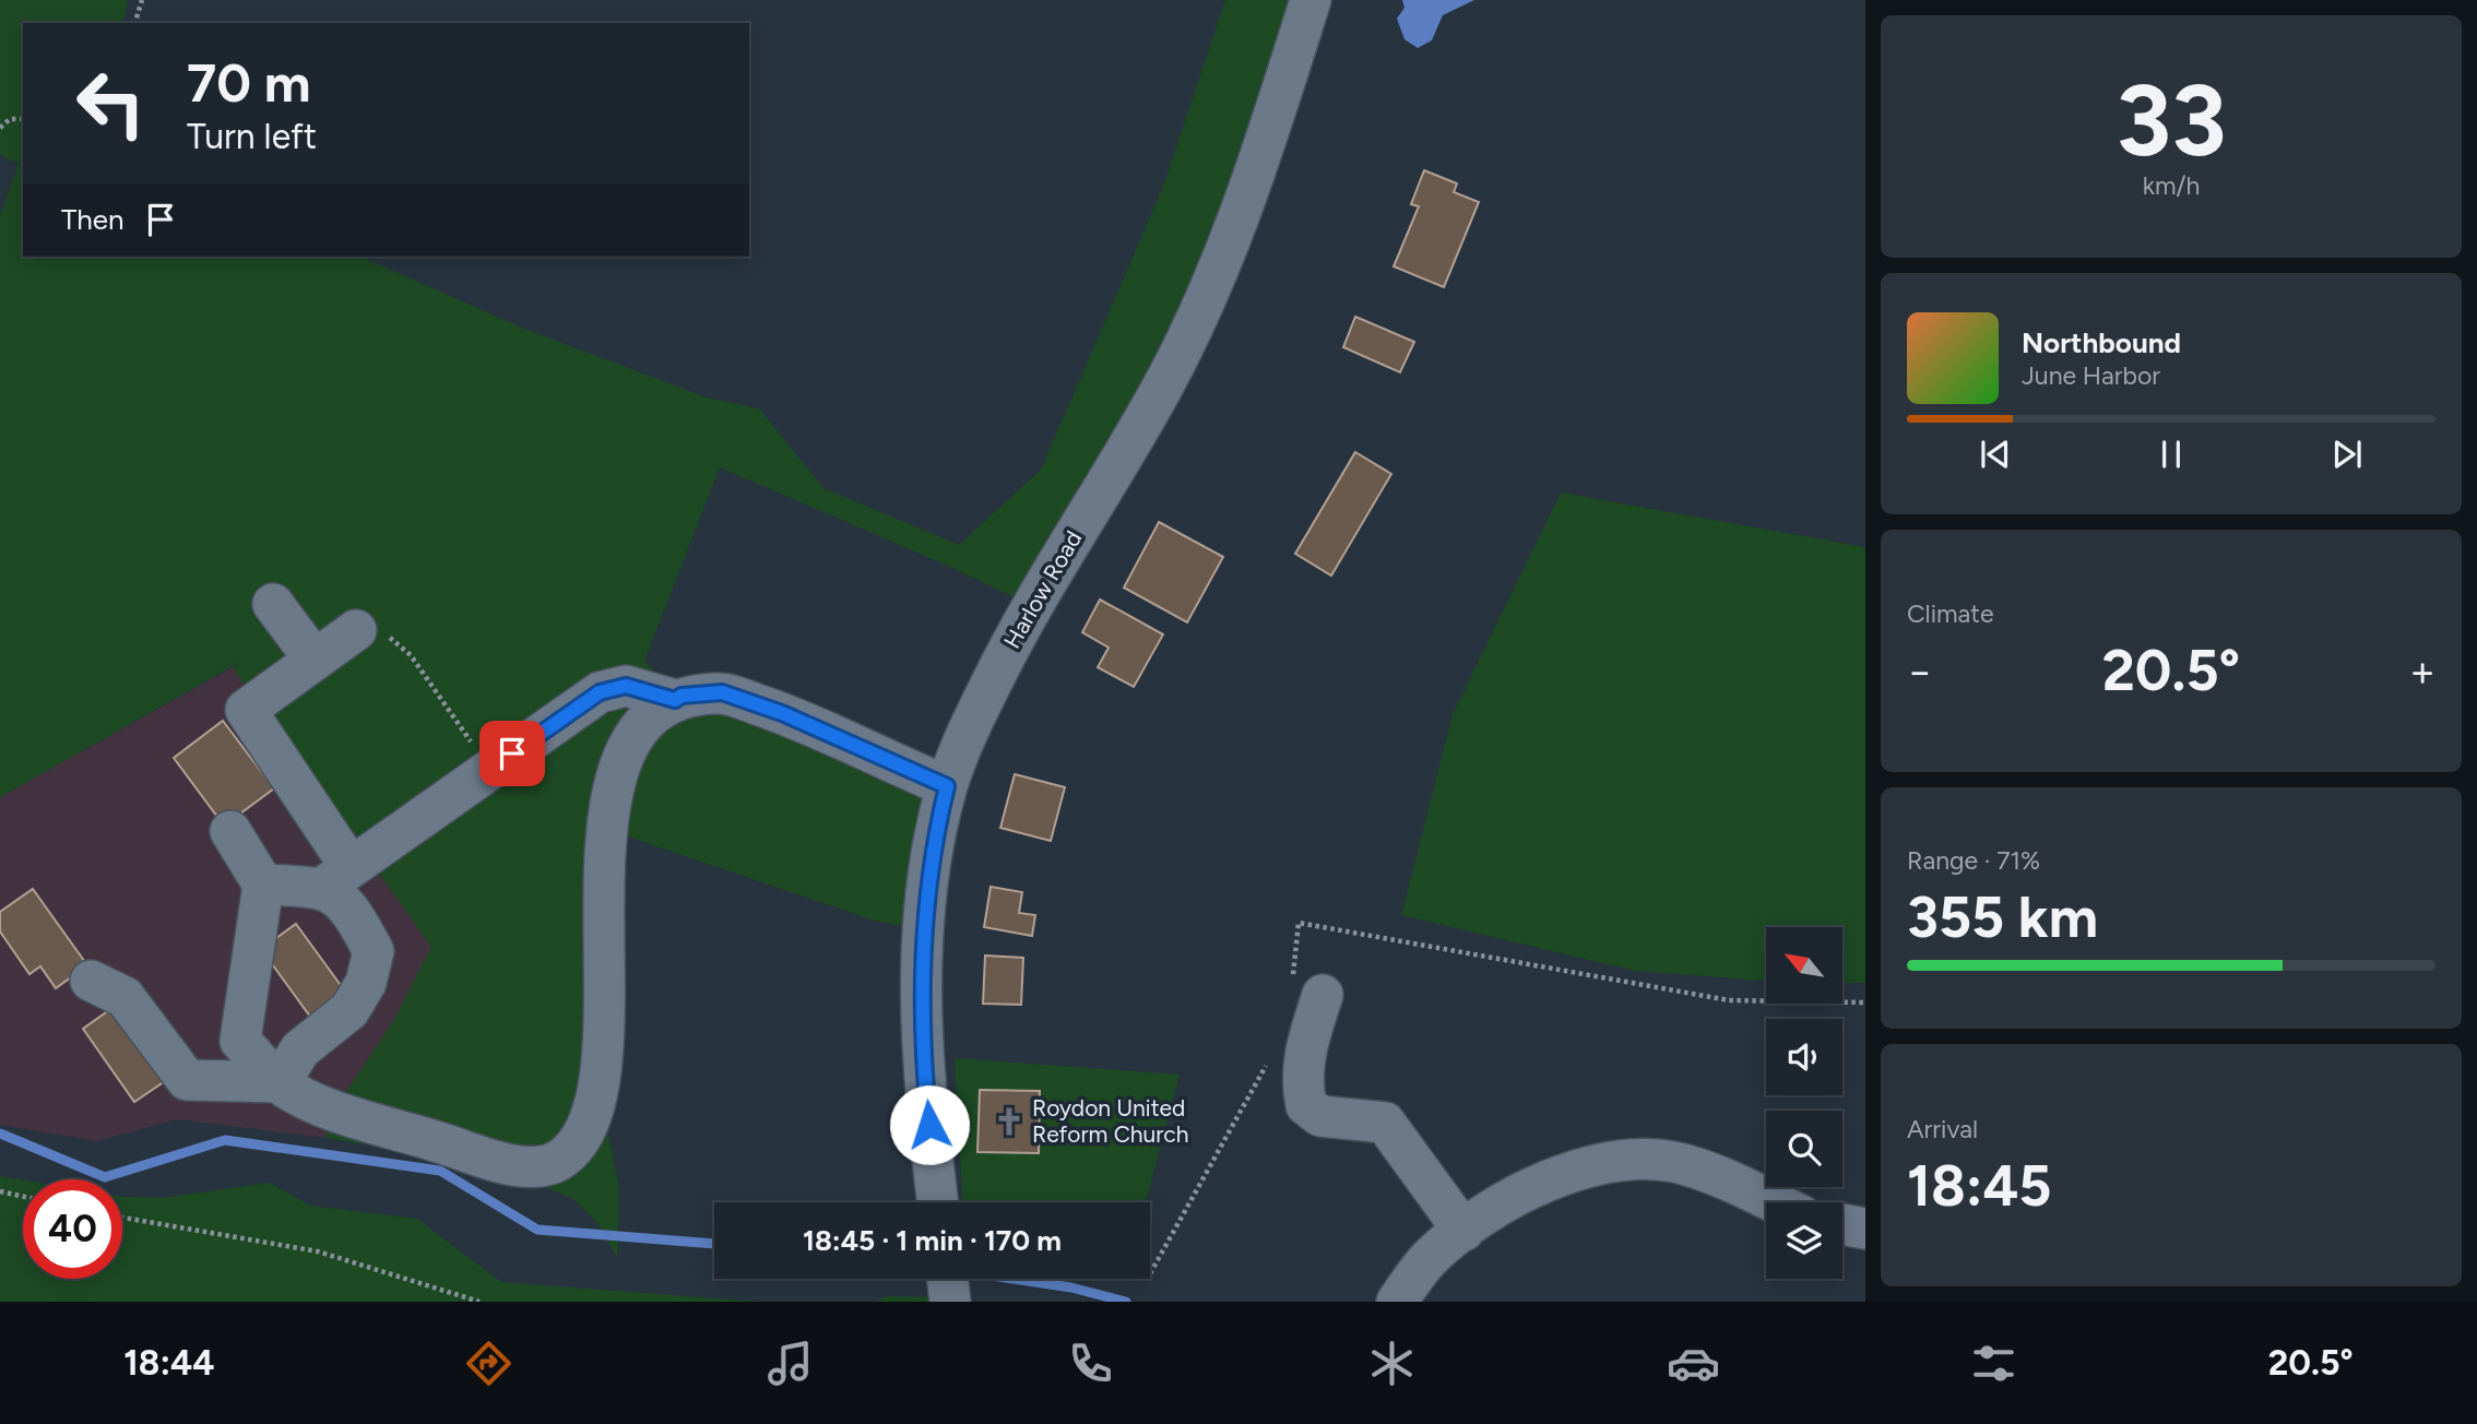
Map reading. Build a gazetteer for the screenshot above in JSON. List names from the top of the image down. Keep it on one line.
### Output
{"streets":{"street":["Harlow Road"]},"places":{"church":["Roydon United Reform Church"]},"north":"top left","page":{"tile":[["33","km/h"],"Climate",["Range · 71%","355 km"],["Arrival","18:45"]],"turn":["70 m","Turn left"],"then":"Then","song":["Northbound","June Harbor"],"heat":["−","20.5°","+"],"limit":"40","trip":"18:45 · 1 min · 170 m","tabs":["18:44","20.5°"]}}
